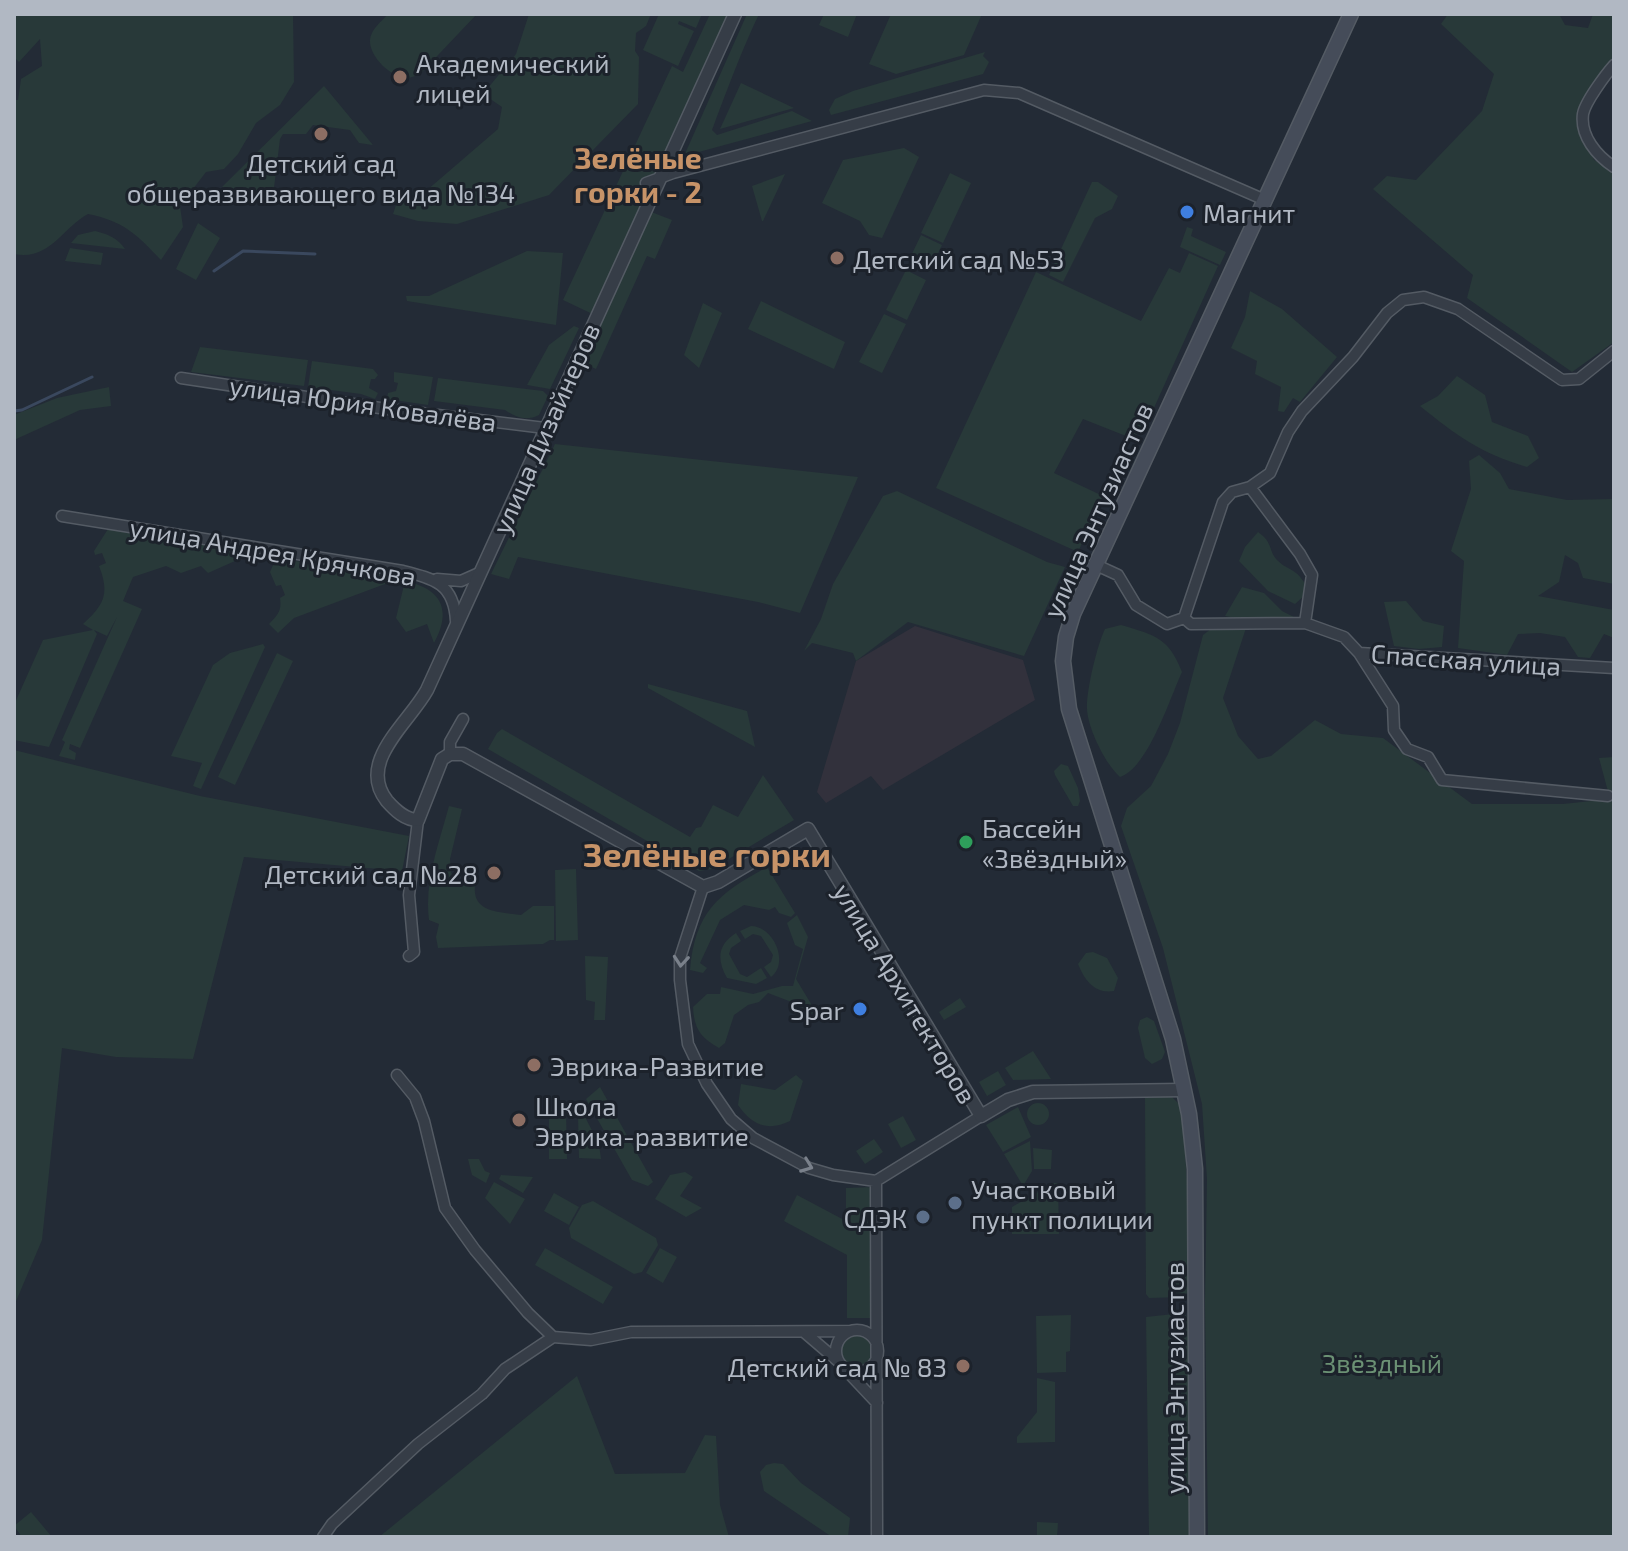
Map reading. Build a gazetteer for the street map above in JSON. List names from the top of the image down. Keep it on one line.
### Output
{"streets":{"main road":["улица Энтузиастов"],"street":["улица Юрия Ковалёва","улица Дизайнеров","улица Андрея Крячкова","Спасская улица","улица Архитекторов"]},"crossings":[["улица Юрия Ковалёва","улица Дизайнеров"],["улица Дизайнеров","улица Андрея Крячкова"],["улица Энтузиастов","Спасская улица"],["улица Энтузиастов","улица Архитекторов"]],"districts":["Зелёные горки - 2","Зелёные горки"],"parks":["Звёздный"],"places":["Академический лицей","Детский сад общеразвивающего вида №134","Магнит","Детский сад №53","Бассейн «Звёздный»","Детский сад №28","Spar","Эврика-Развитие","Школа Эврика-развитие","Участковый пункт полиции","СДЭК","Детский сад № 83"]}
